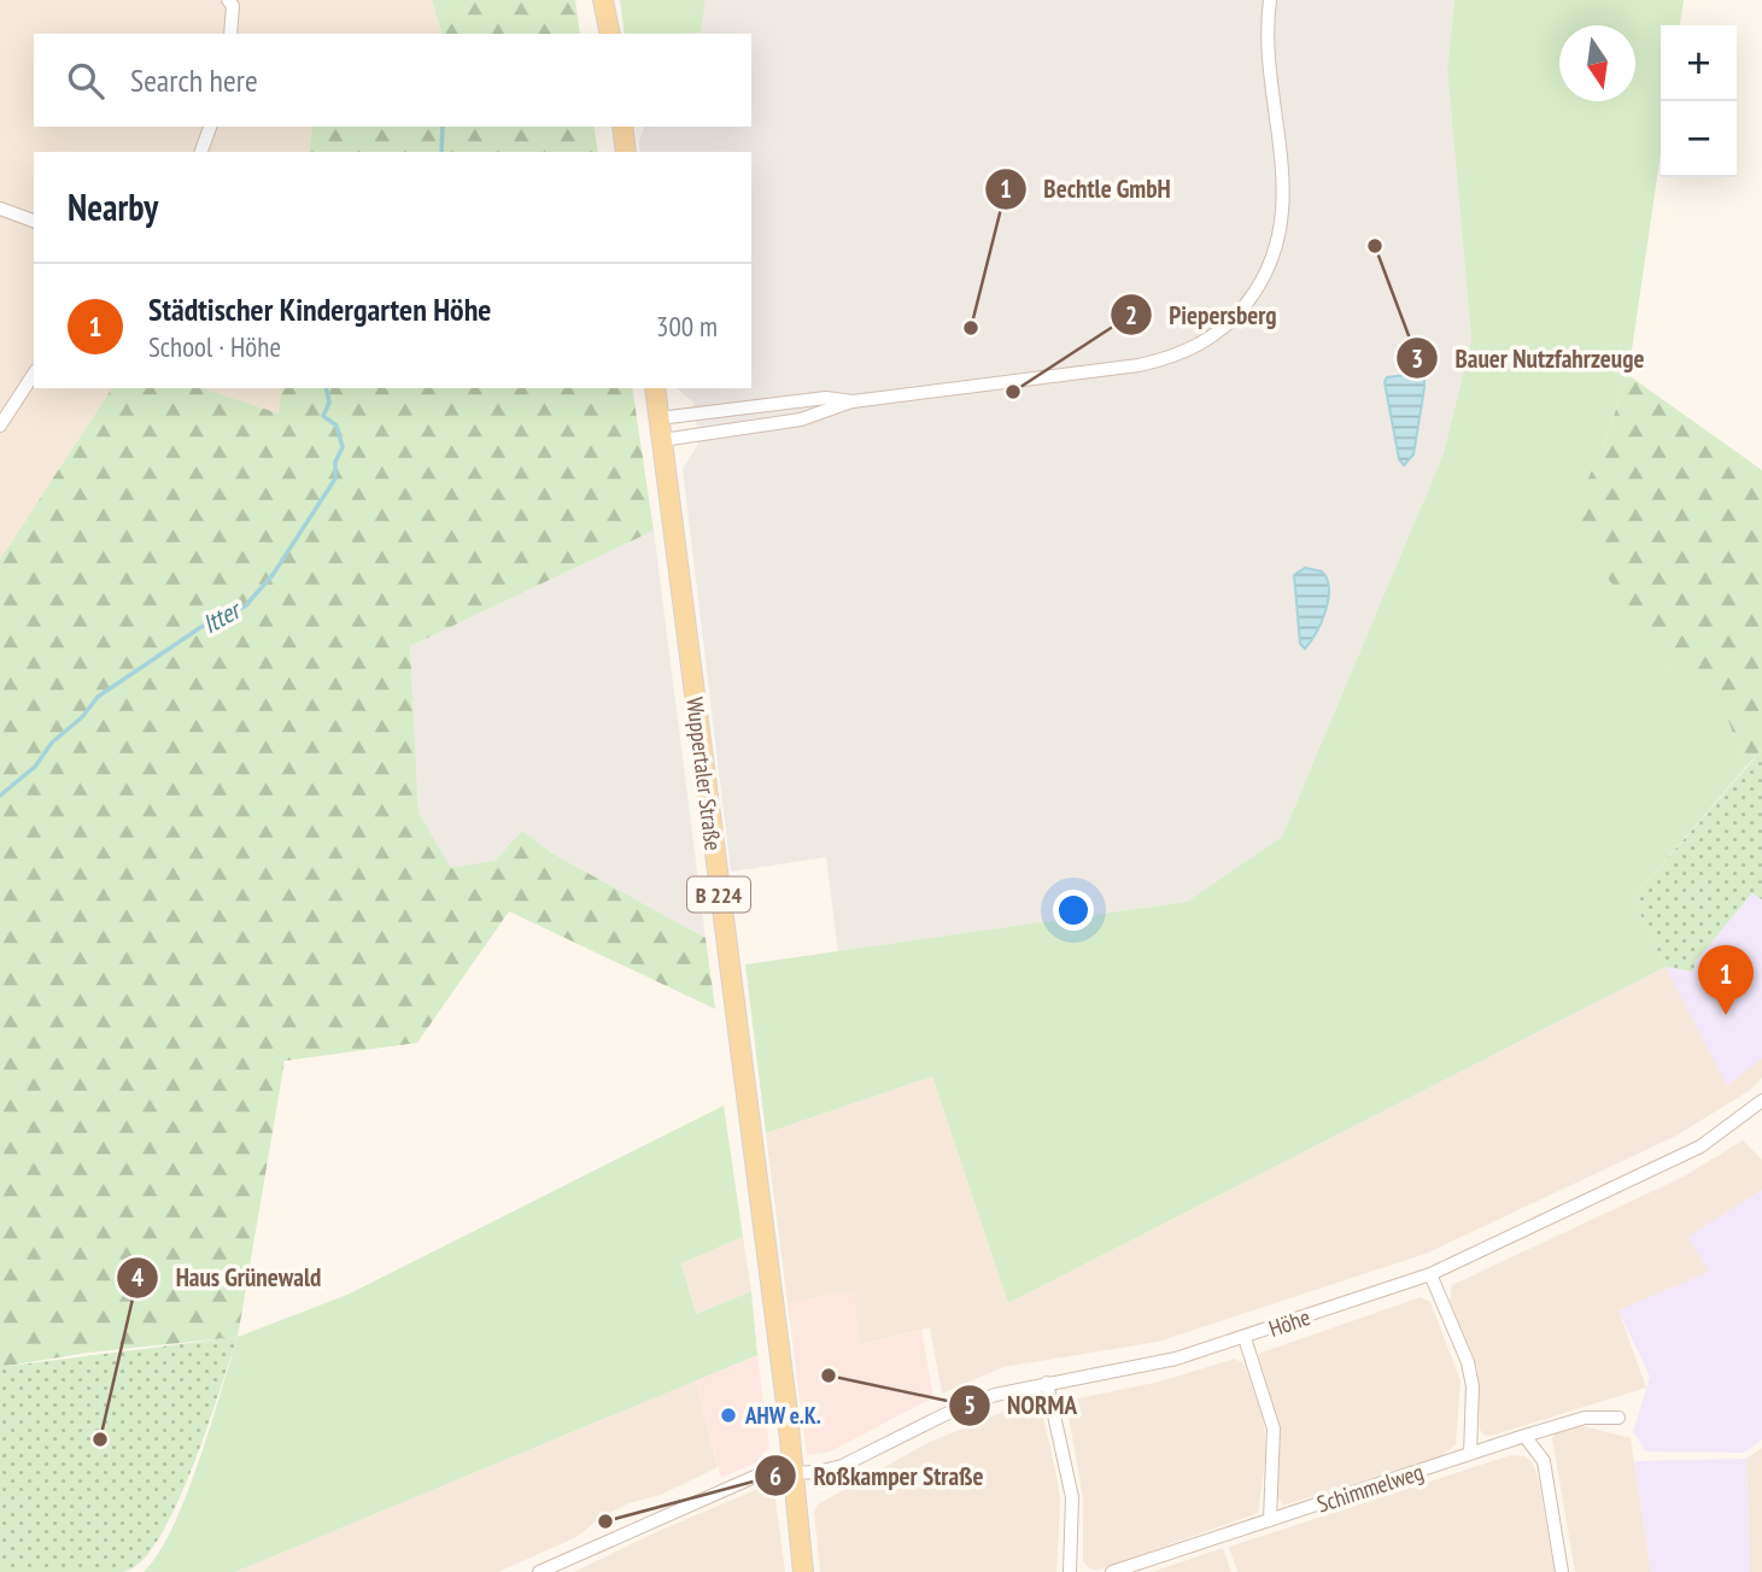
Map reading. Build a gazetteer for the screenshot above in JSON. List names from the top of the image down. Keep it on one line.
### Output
{"streets":{"main road":["Wuppertaler Straße","B 224"],"street":["Höhe","Schimmelweg"]},"crossings":[["Wuppertaler Straße","B 224"],["Wuppertaler Straße","Höhe"],["B 224","Höhe"]],"water":["Itter"],"places":["Bauer Nutzfahrzeuge","Bechtle GmbH","Piepersberg","NORMA","AHW e.K.","Haus Grünewald","Roßkamper Straße"],"north":"bottom","page":{"map_buttons":["+","−"],"search":"Search here","heading":"Nearby","list":[{"mark":"1","name":"Städtischer Kindergarten Höhe","note":"School · Höhe","value":"300 m"}],"pins":"1"}}
